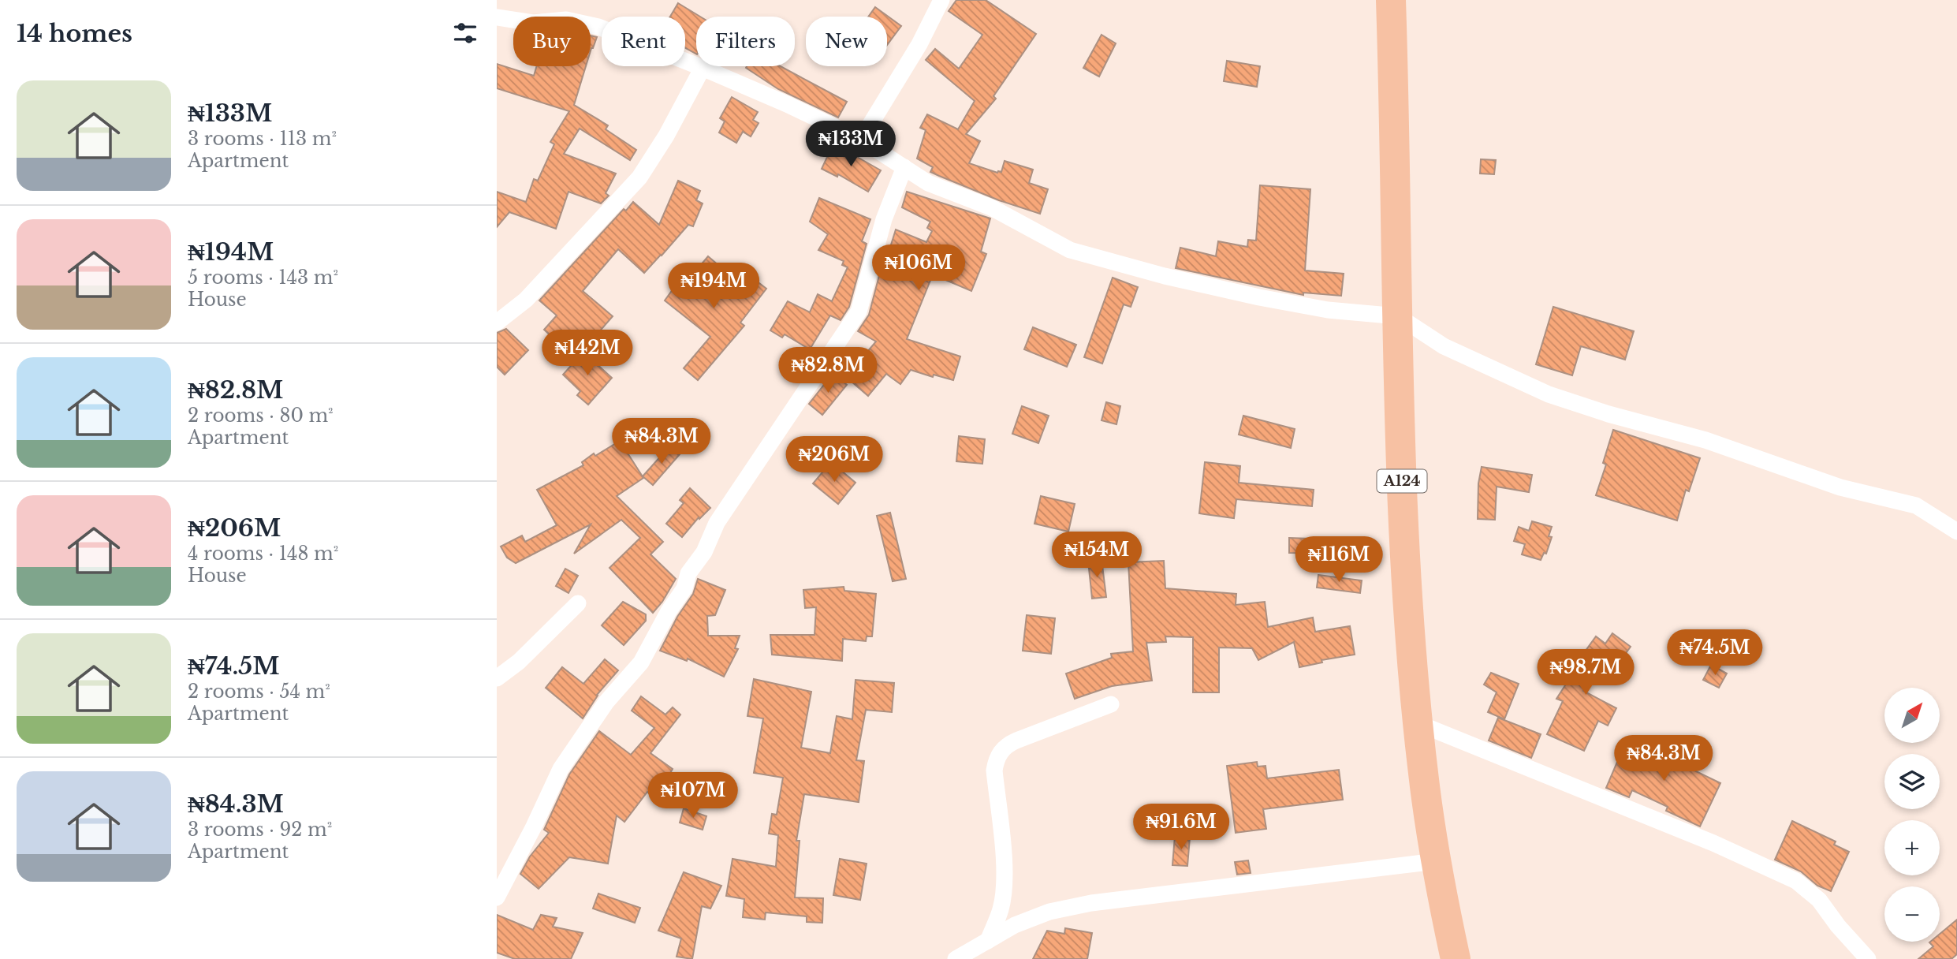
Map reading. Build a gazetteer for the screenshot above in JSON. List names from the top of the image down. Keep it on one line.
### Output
{"streets":{"highway":["A124"]},"north":"top right","page":{"heading":"14 homes","chip":["Buy","Rent","Filters","New"],"list":[{"name":"₦133M","note":"3 rooms · 113 m² · Apartment"},{"name":"₦194M","note":"5 rooms · 143 m² · House"},{"name":"₦82.8M","note":"2 rooms · 80 m² · Apartment"},{"name":"₦206M","note":"4 rooms · 148 m² · House"},{"name":"₦74.5M","note":"2 rooms · 54 m² · Apartment"},{"name":"₦84.3M","note":"3 rooms · 92 m² · Apartment"}],"price":["₦133M","₦106M","₦194M","₦142M","₦82.8M","₦84.3M","₦206M","₦154M","₦116M","₦74.5M","₦98.7M","₦84.3M","₦107M","₦91.6M"],"map_buttons":["+","−"]}}
